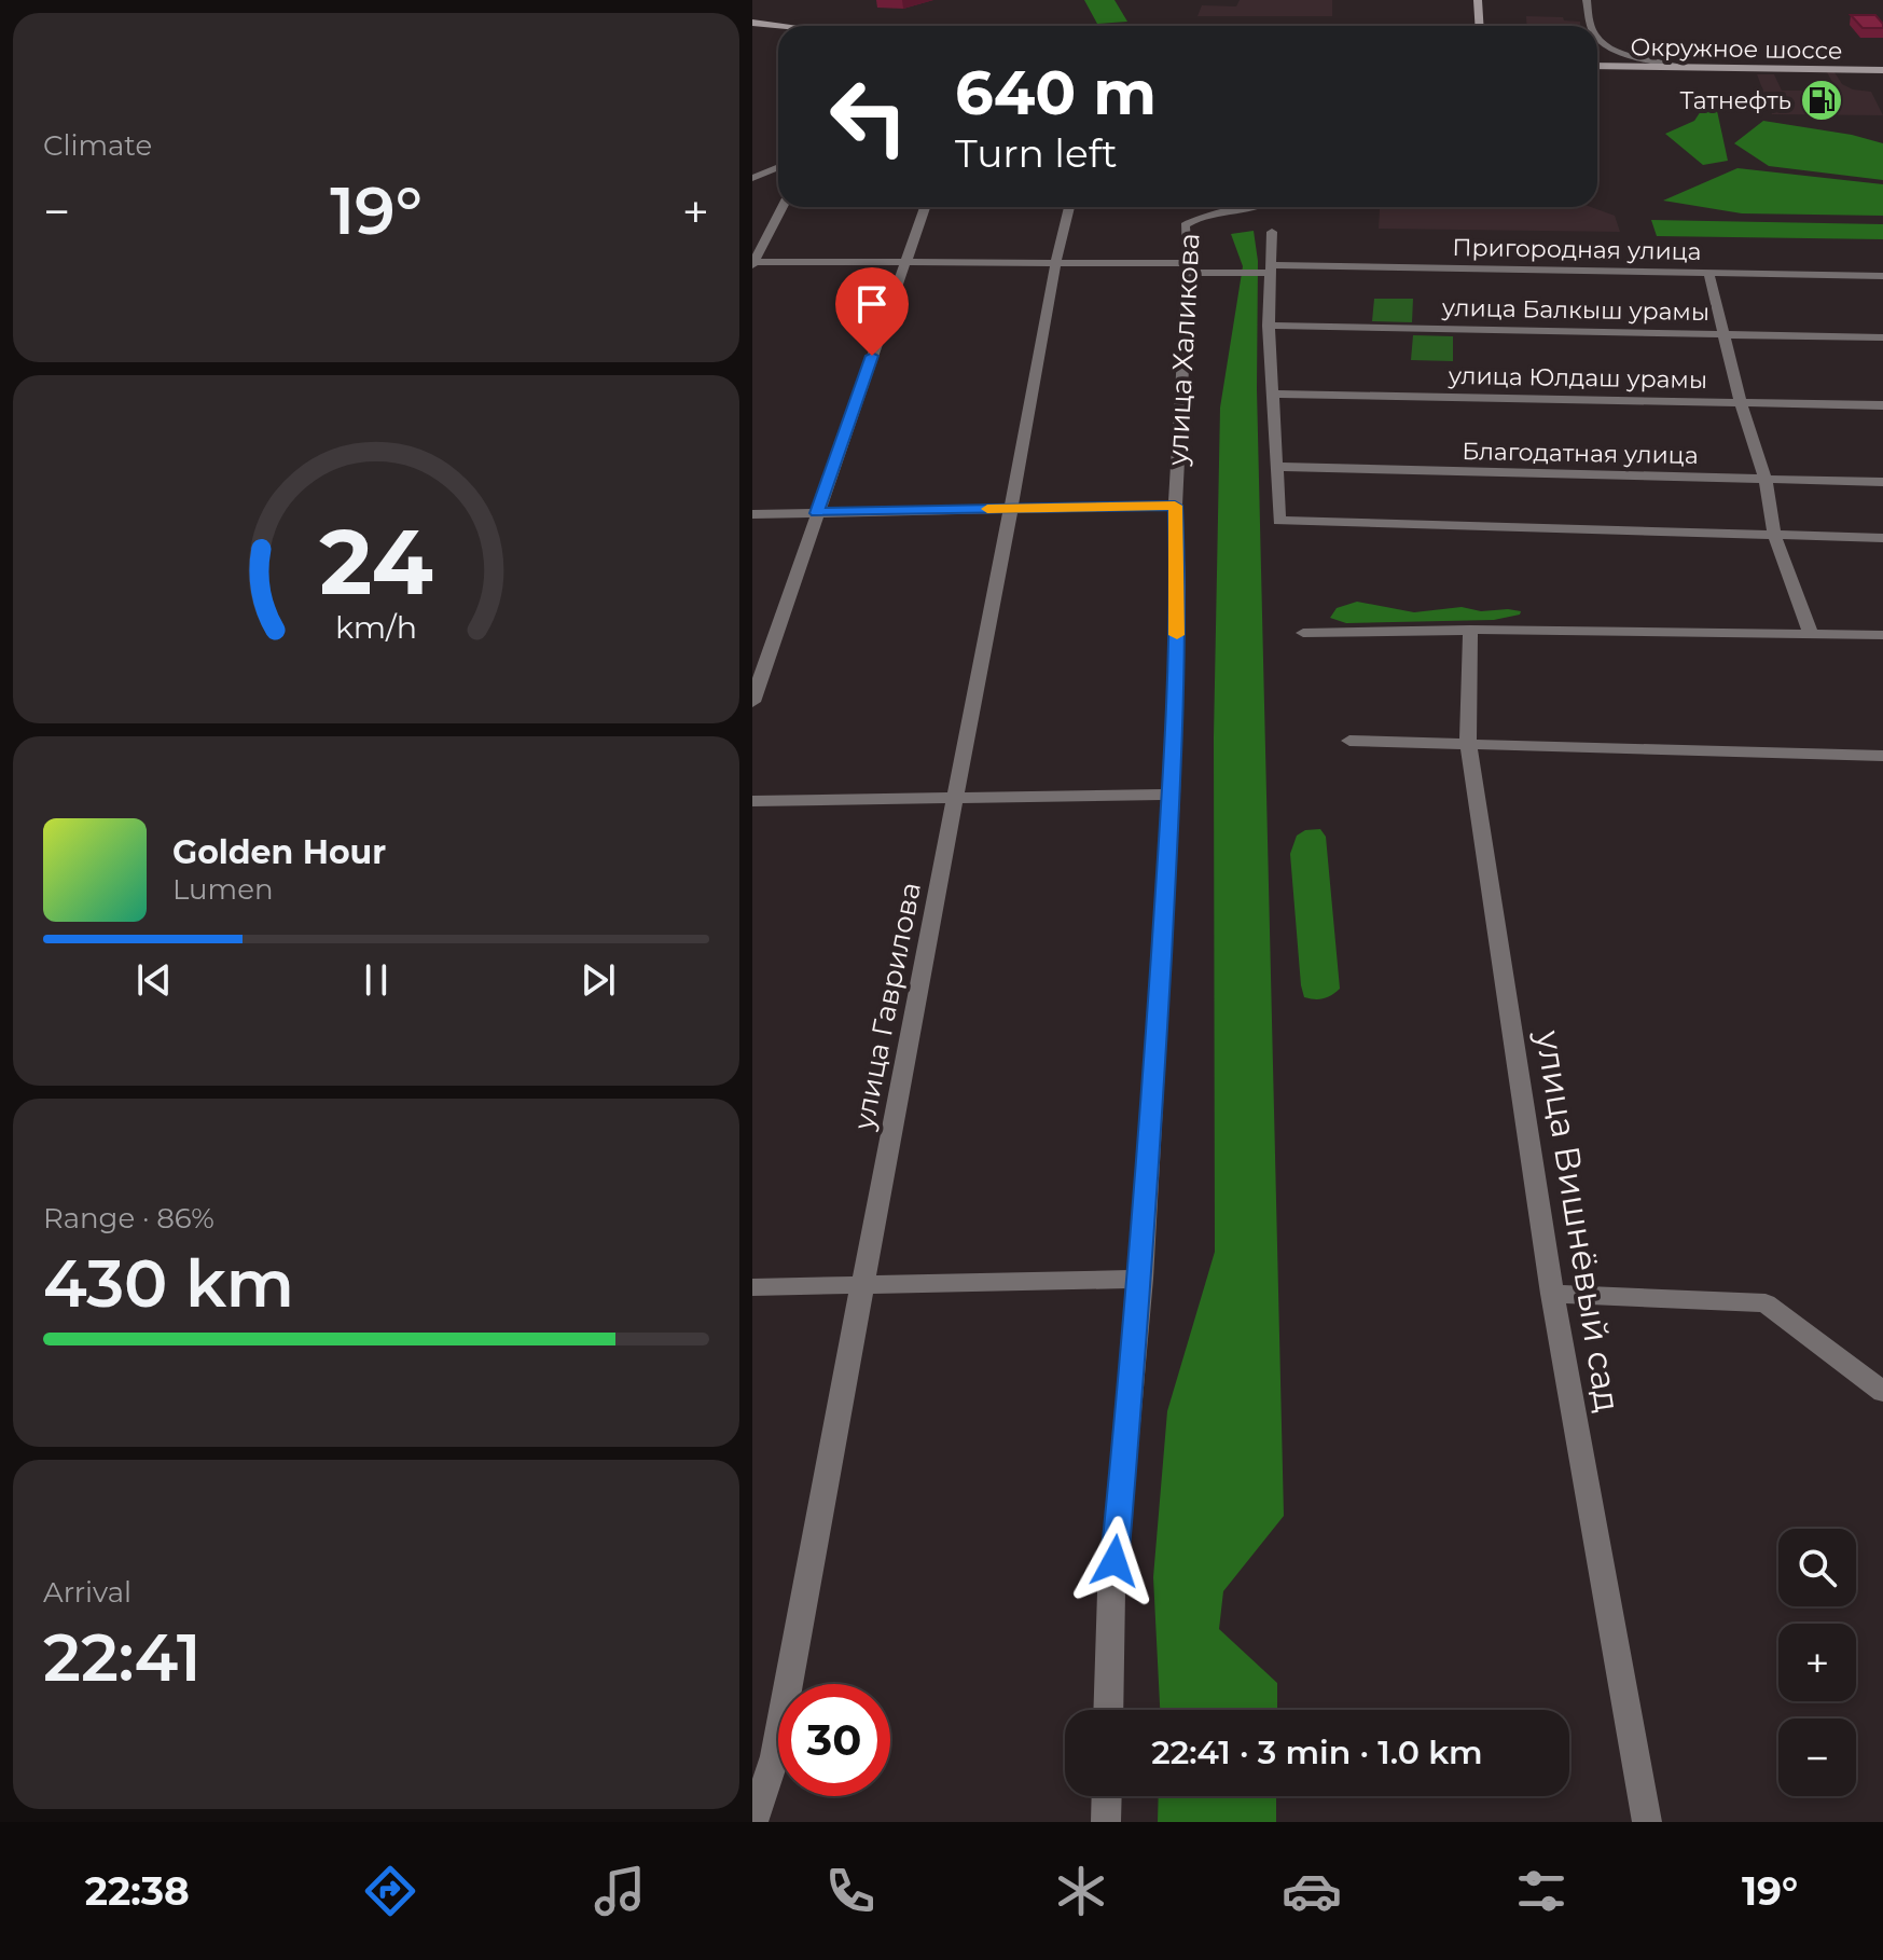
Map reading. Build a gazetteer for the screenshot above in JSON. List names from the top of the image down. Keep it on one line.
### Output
{"streets":{"street":["Окружное шоссе","Пригородная улица","улица Балкыш урамы","улица Халикова","улица Юлдаш урамы","Благодатная улица","улица Гаврилова","улица Вишнёвый сад"]},"crossings":[["Пригородная улица","улица Халикова"],["Пригородная улица","улица Гаврилова"]],"places":{"fuel station":["Татнефть"]},"page":{"tile":["Climate",["Range · 86%","430 km"],["Arrival","22:41"]],"turn":["640 m","Turn left"],"heat":["−","19°","+"],"song":["Golden Hour","Lumen"],"map_buttons":["+","−"],"limit":"30","trip":"22:41 · 3 min · 1.0 km","tabs":["22:38","19°"],"gauge":["24","km/h"]}}
